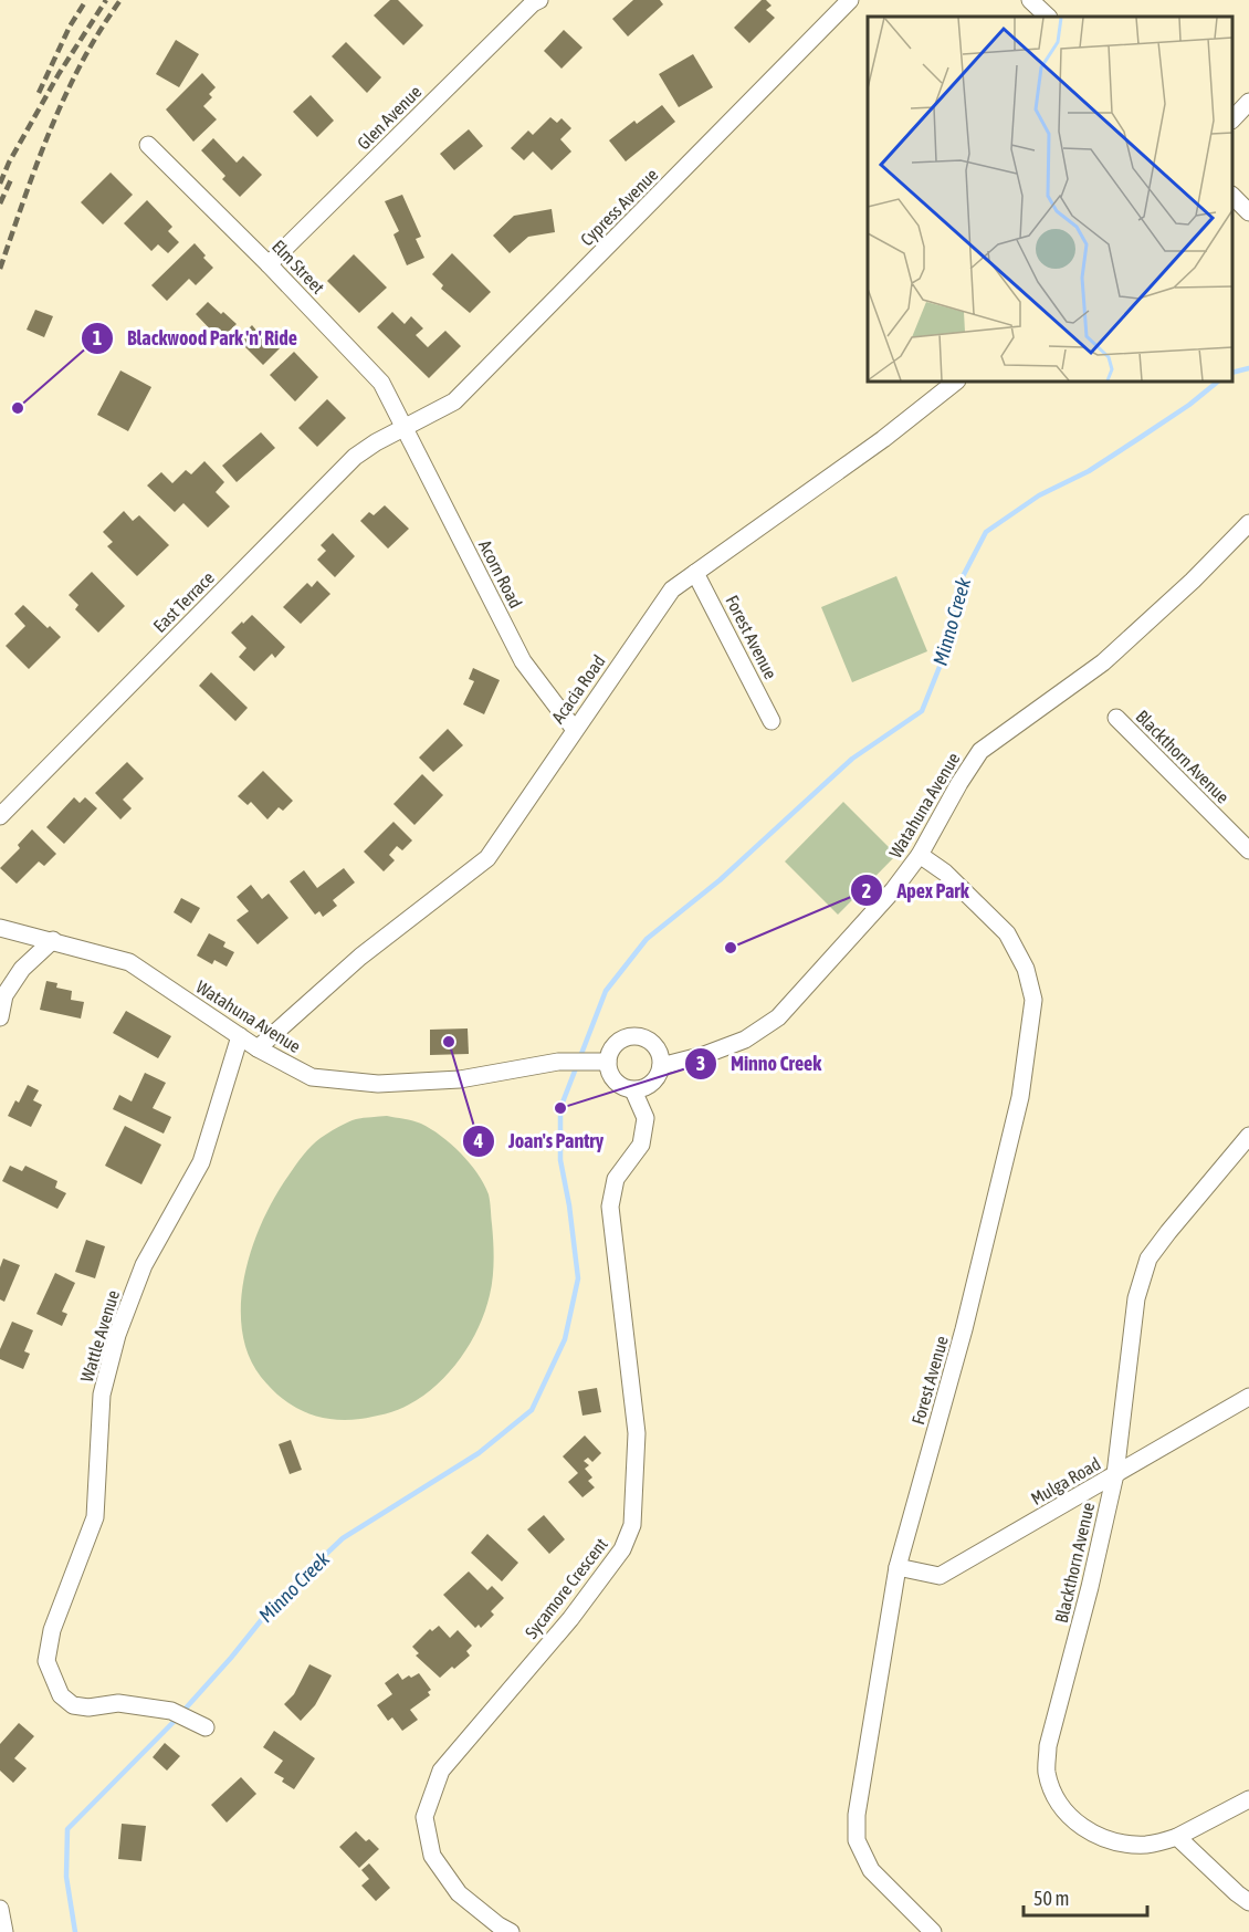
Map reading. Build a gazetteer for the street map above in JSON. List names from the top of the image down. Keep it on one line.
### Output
{"streets":{"street":["Glen Avenue","Cypress Avenue","Elm Street","Acorn Road","East Terrace","Forest Avenue","Acacia Road","Blackthorn Avenue","Watahuna Avenue","Wattle Avenue","Mulga Road","Sycamore Crescent"]},"crossings":[["Glen Avenue","Elm Street"],["Cypress Avenue","Elm Street"],["Cypress Avenue","Acorn Road"],["Cypress Avenue","East Terrace"],["Elm Street","Acorn Road"],["Elm Street","East Terrace"],["Acorn Road","East Terrace"],["Acorn Road","Acacia Road"],["Forest Avenue","Acacia Road"],["Forest Avenue","Watahuna Avenue"],["Forest Avenue","Mulga Road"],["Acacia Road","Watahuna Avenue"],["Blackthorn Avenue","Mulga Road"],["Watahuna Avenue","Wattle Avenue"],["Watahuna Avenue","Sycamore Crescent"]],"water":["Minno Creek"],"places":["Blackwood Park 'n' Ride","Apex Park","Joan's Pantry","Minno Creek"],"scale_bar":"50 m"}
